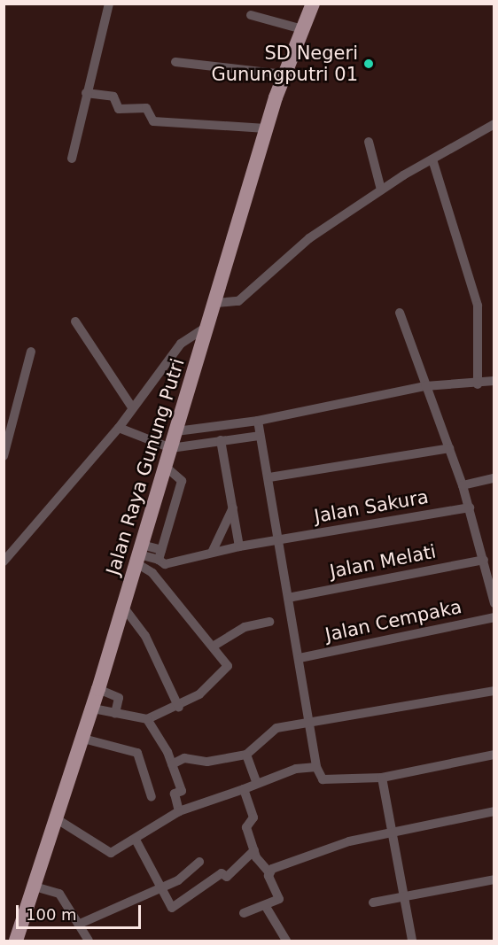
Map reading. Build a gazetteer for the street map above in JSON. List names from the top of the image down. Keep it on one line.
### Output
{"streets":{"main road":["Jalan Raya Gunung Putri"],"street":["Jalan Sakura","Jalan Melati","Jalan Cempaka"]},"crossings":[["Jalan Raya Gunung Putri","Jalan Sakura"]],"places":["SD Negeri Gunungputri 01"],"scale_bar":"100 m"}
